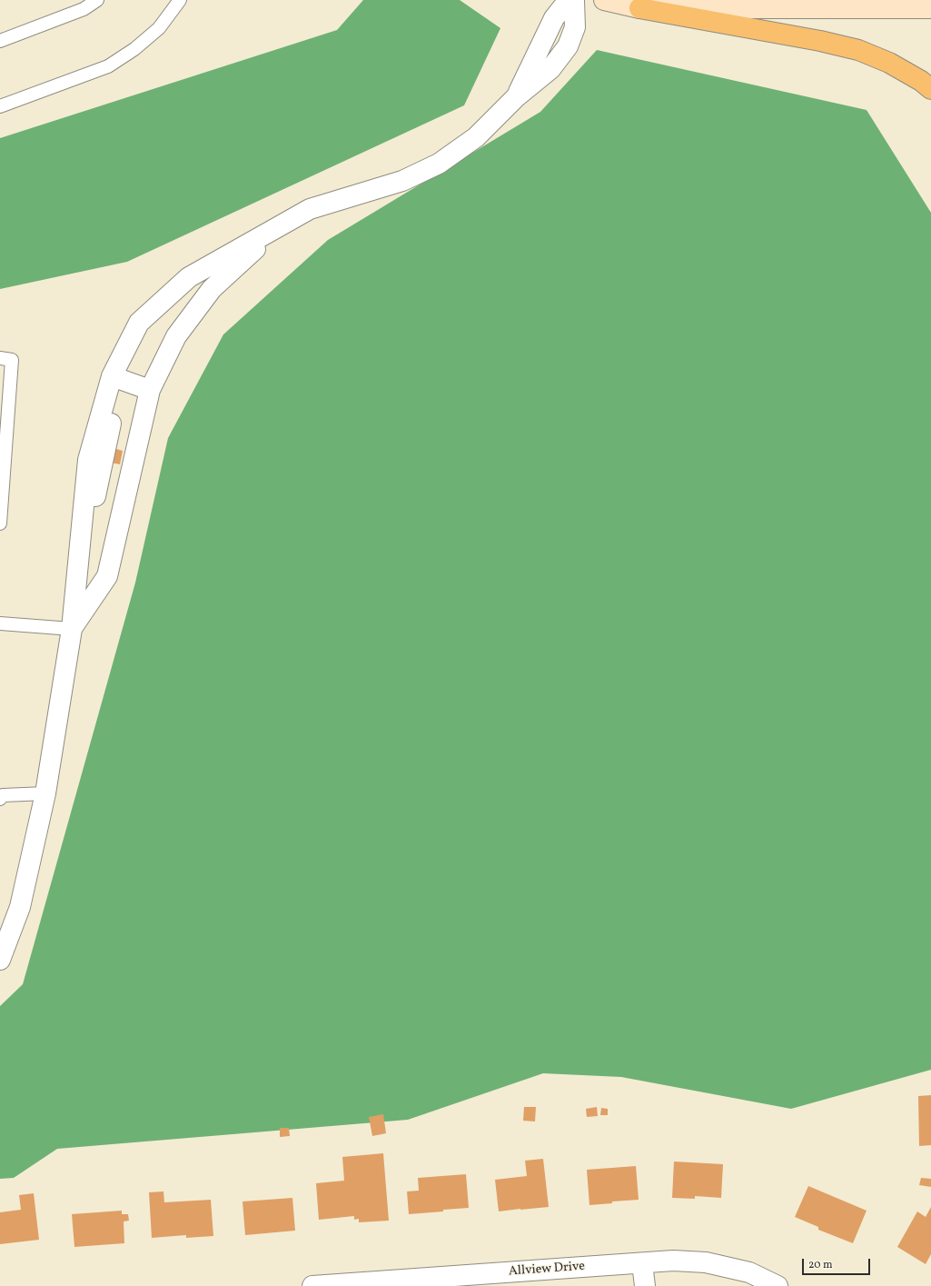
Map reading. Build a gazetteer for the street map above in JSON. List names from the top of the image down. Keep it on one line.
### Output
{"streets":{"street":["Allview Drive"]},"scale_bar":"20 m"}
